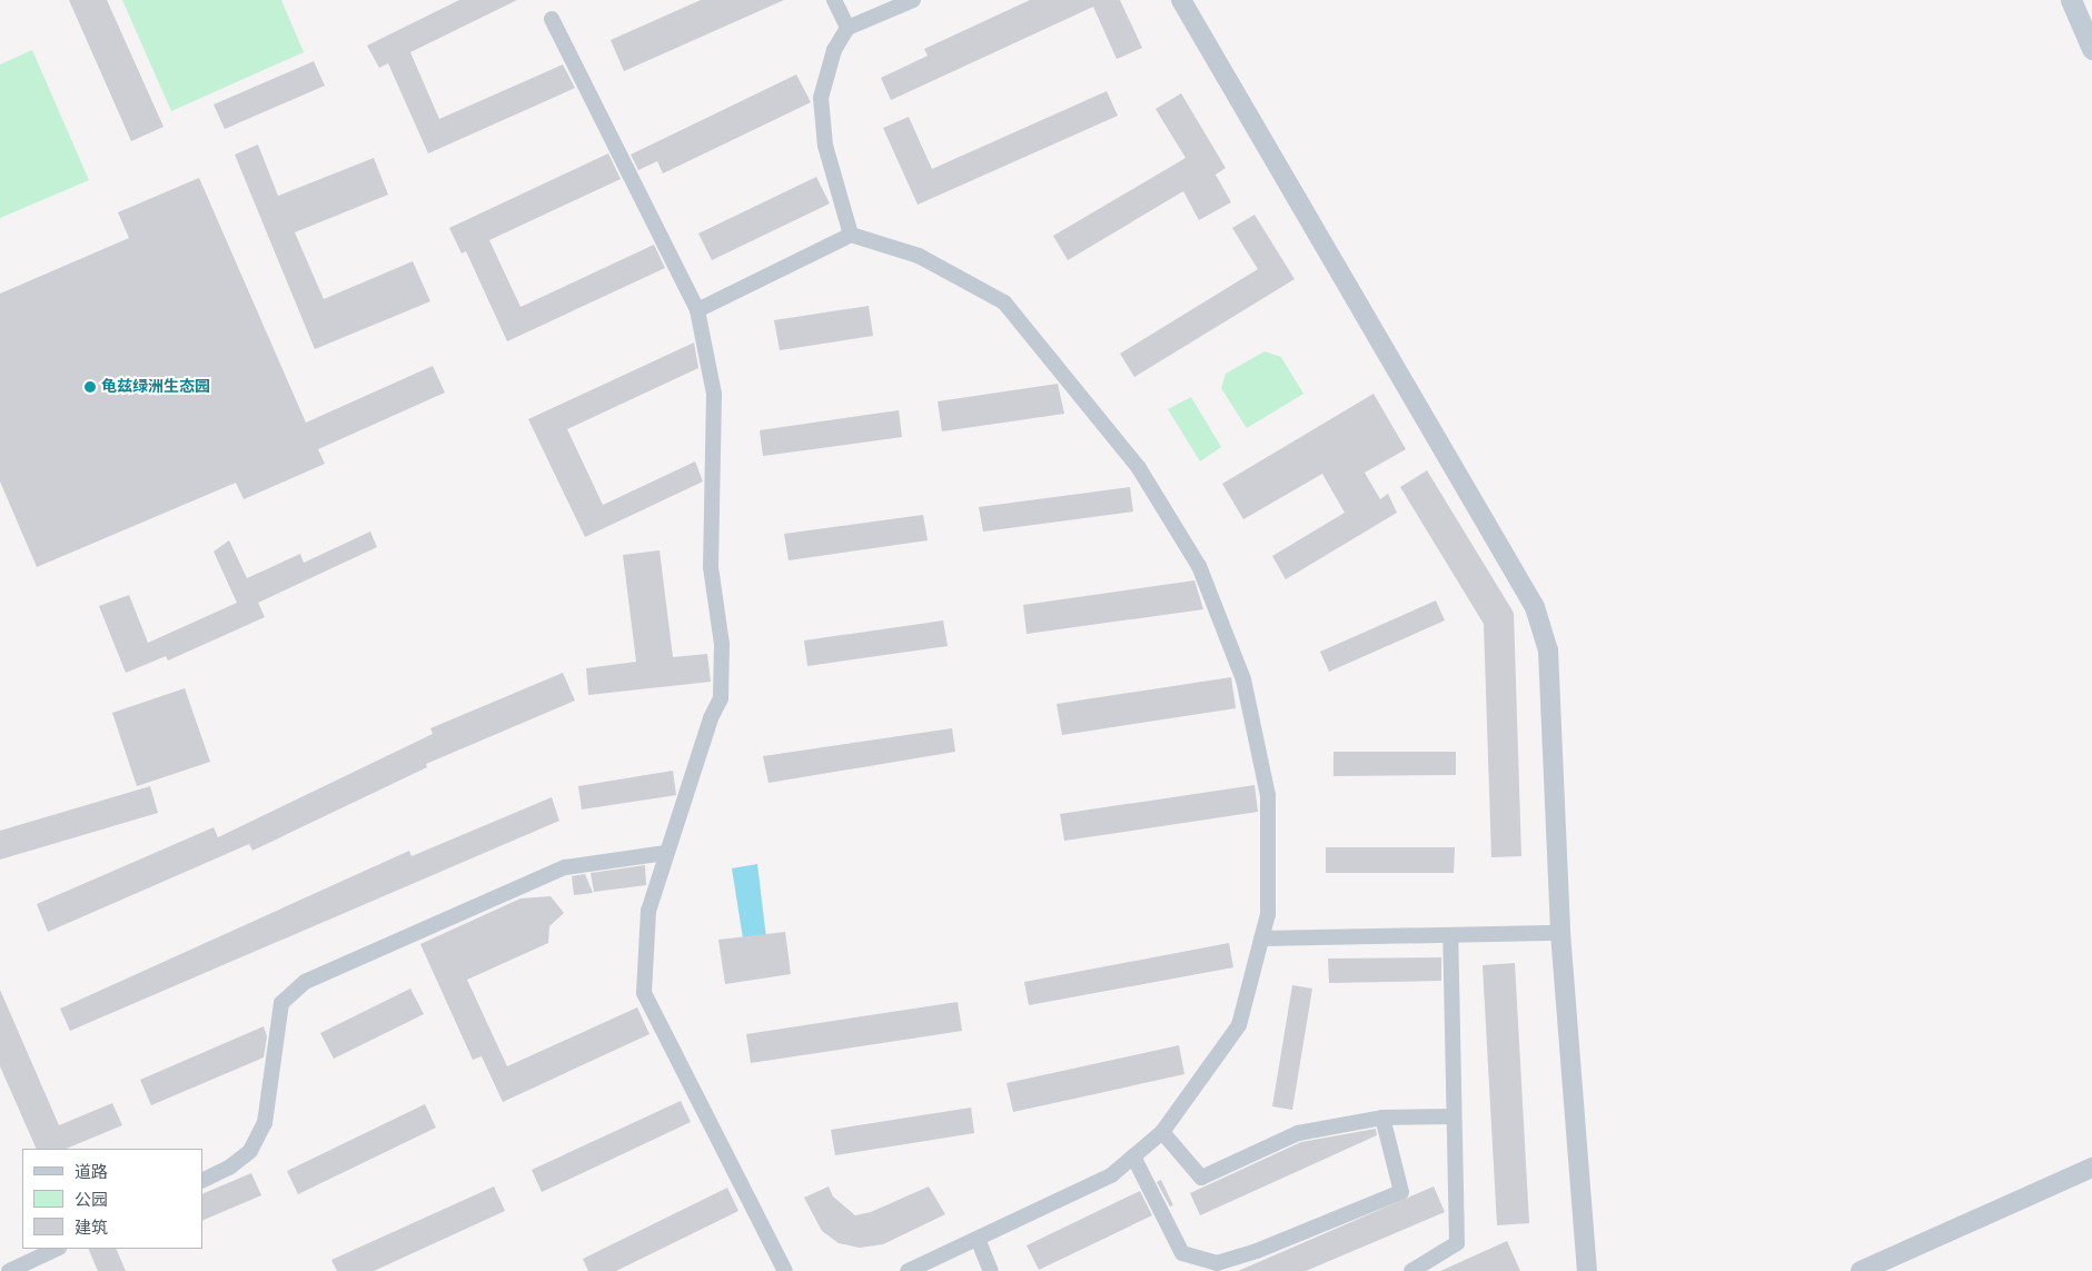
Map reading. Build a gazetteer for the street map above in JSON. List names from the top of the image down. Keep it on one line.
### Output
{"places":["龟兹绿洲生态园"],"legend":["道路","公园","建筑"]}
